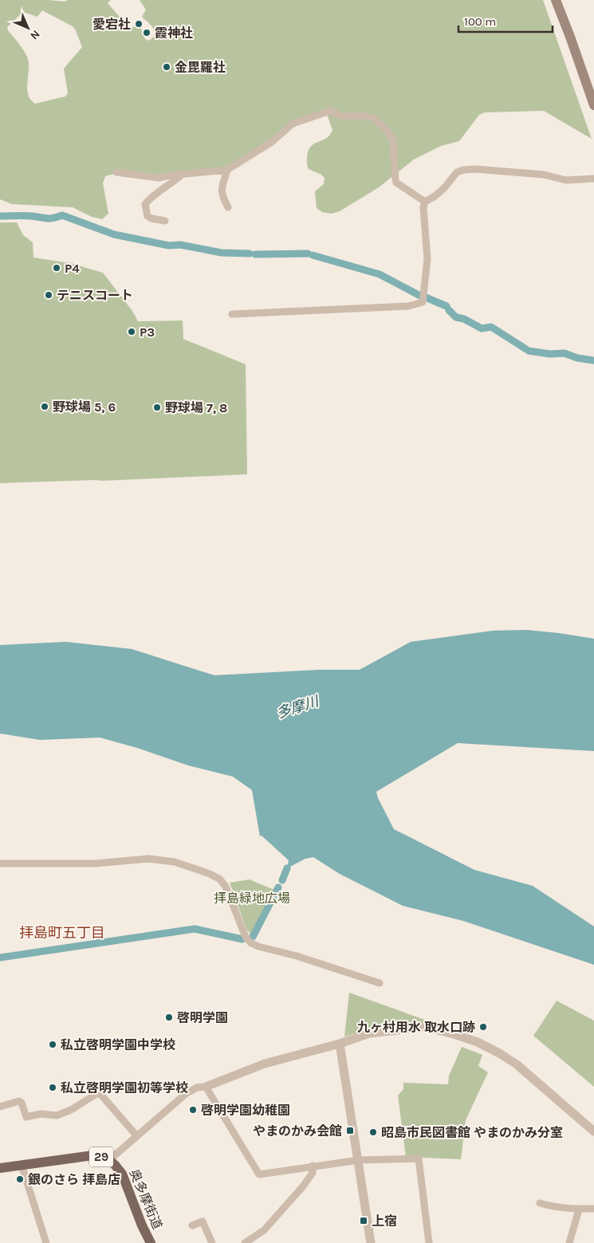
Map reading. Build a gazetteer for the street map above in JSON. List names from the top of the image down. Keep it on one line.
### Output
{"streets":{"main road":["29","奥多摩街道"]},"crossings":[["29","奥多摩街道"]],"districts":["拝島町五丁目"],"water":["多摩川"],"parks":["拝島緑地広場"],"places":{"other":["愛宕社","霞神社","金毘羅社","P4","テニスコート","P3","野球場 5, 6","野球場 7, 8","啓明学園","九ヶ村用水 取水口跡","私立啓明学園中学校","私立啓明学園初等学校","啓明学園幼稚園","昭島市民図書館 やまのかみ分室","銀のさら 拝島店"],"transit":["やまのかみ会館","上宿"]},"scale_bar":"100 m","north":"bottom right"}
